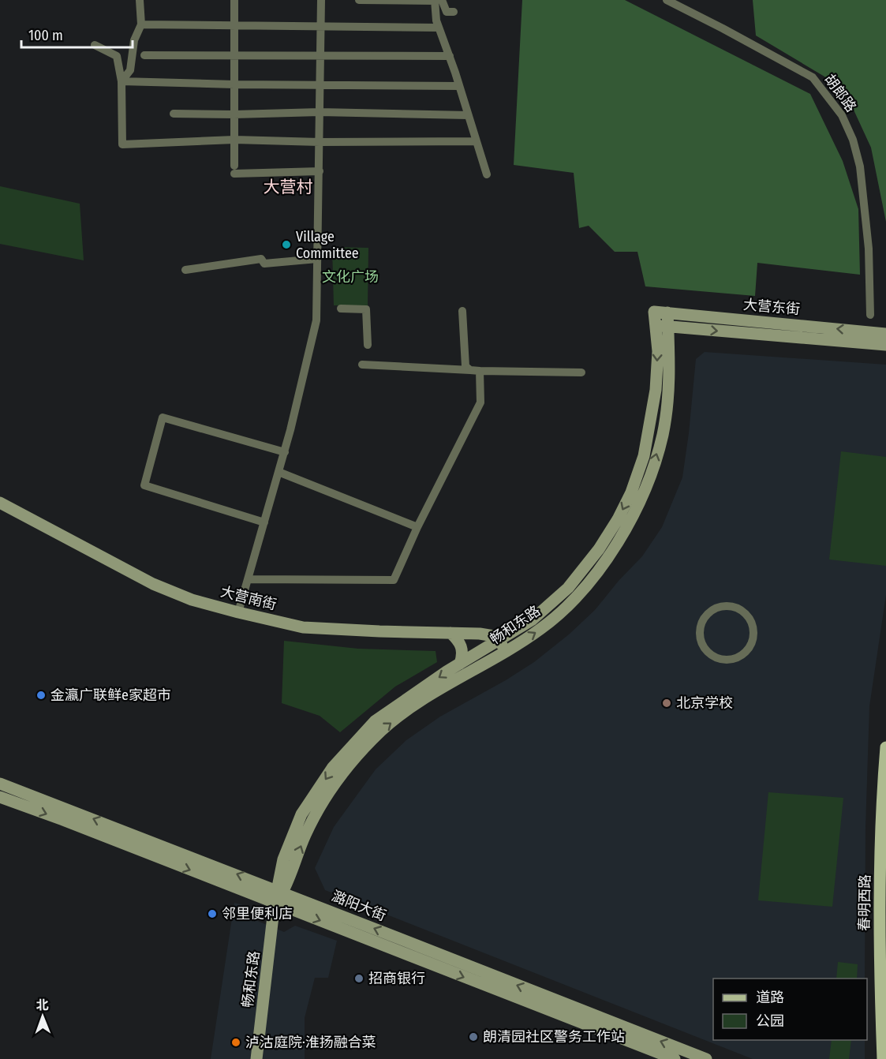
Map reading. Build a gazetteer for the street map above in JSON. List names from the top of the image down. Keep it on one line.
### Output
{"streets":{"main road":["大营东街","大营南街","畅和东路","春明西路","潞阳大街"],"street":["胡郎路"]},"crossings":[["大营东街","畅和东路"],["大营南街","畅和东路"],["畅和东路","潞阳大街"]],"districts":["大营村"],"parks":["文化广场"],"places":["Village Committee","金瀛广联鲜e家超市","北京学校","邻里便利店","招商银行","朗清园社区警务工作站","泸沽庭院·淮扬融合菜"],"legend":["道路","公园"],"scale_bar":"100 m","north":"top"}
